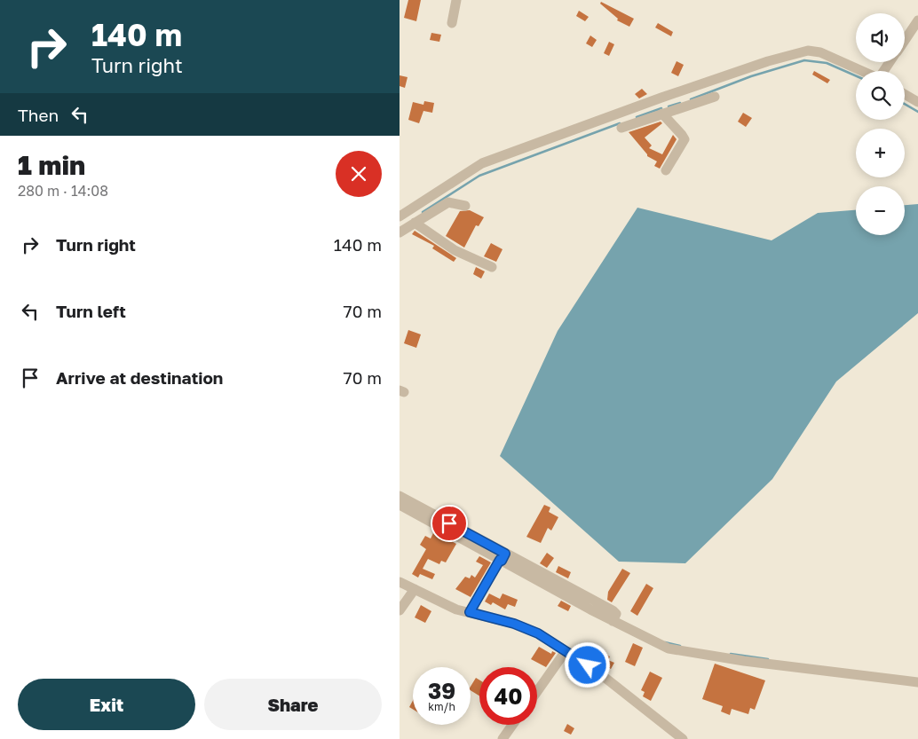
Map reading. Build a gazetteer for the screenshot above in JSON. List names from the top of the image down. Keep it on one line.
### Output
{"page":{"turn":["140 m","Turn right"],"map_buttons":["+","−"],"then":"Then","heading":["1 min","280 m · 14:08"],"list":[{"name":"Turn right","value":"140 m"},{"name":"Turn left","value":"70 m"},{"name":"Arrive at destination","value":"70 m"}],"speed":"39 km/h","limit":"40","buttons":["Exit","Share"]}}
